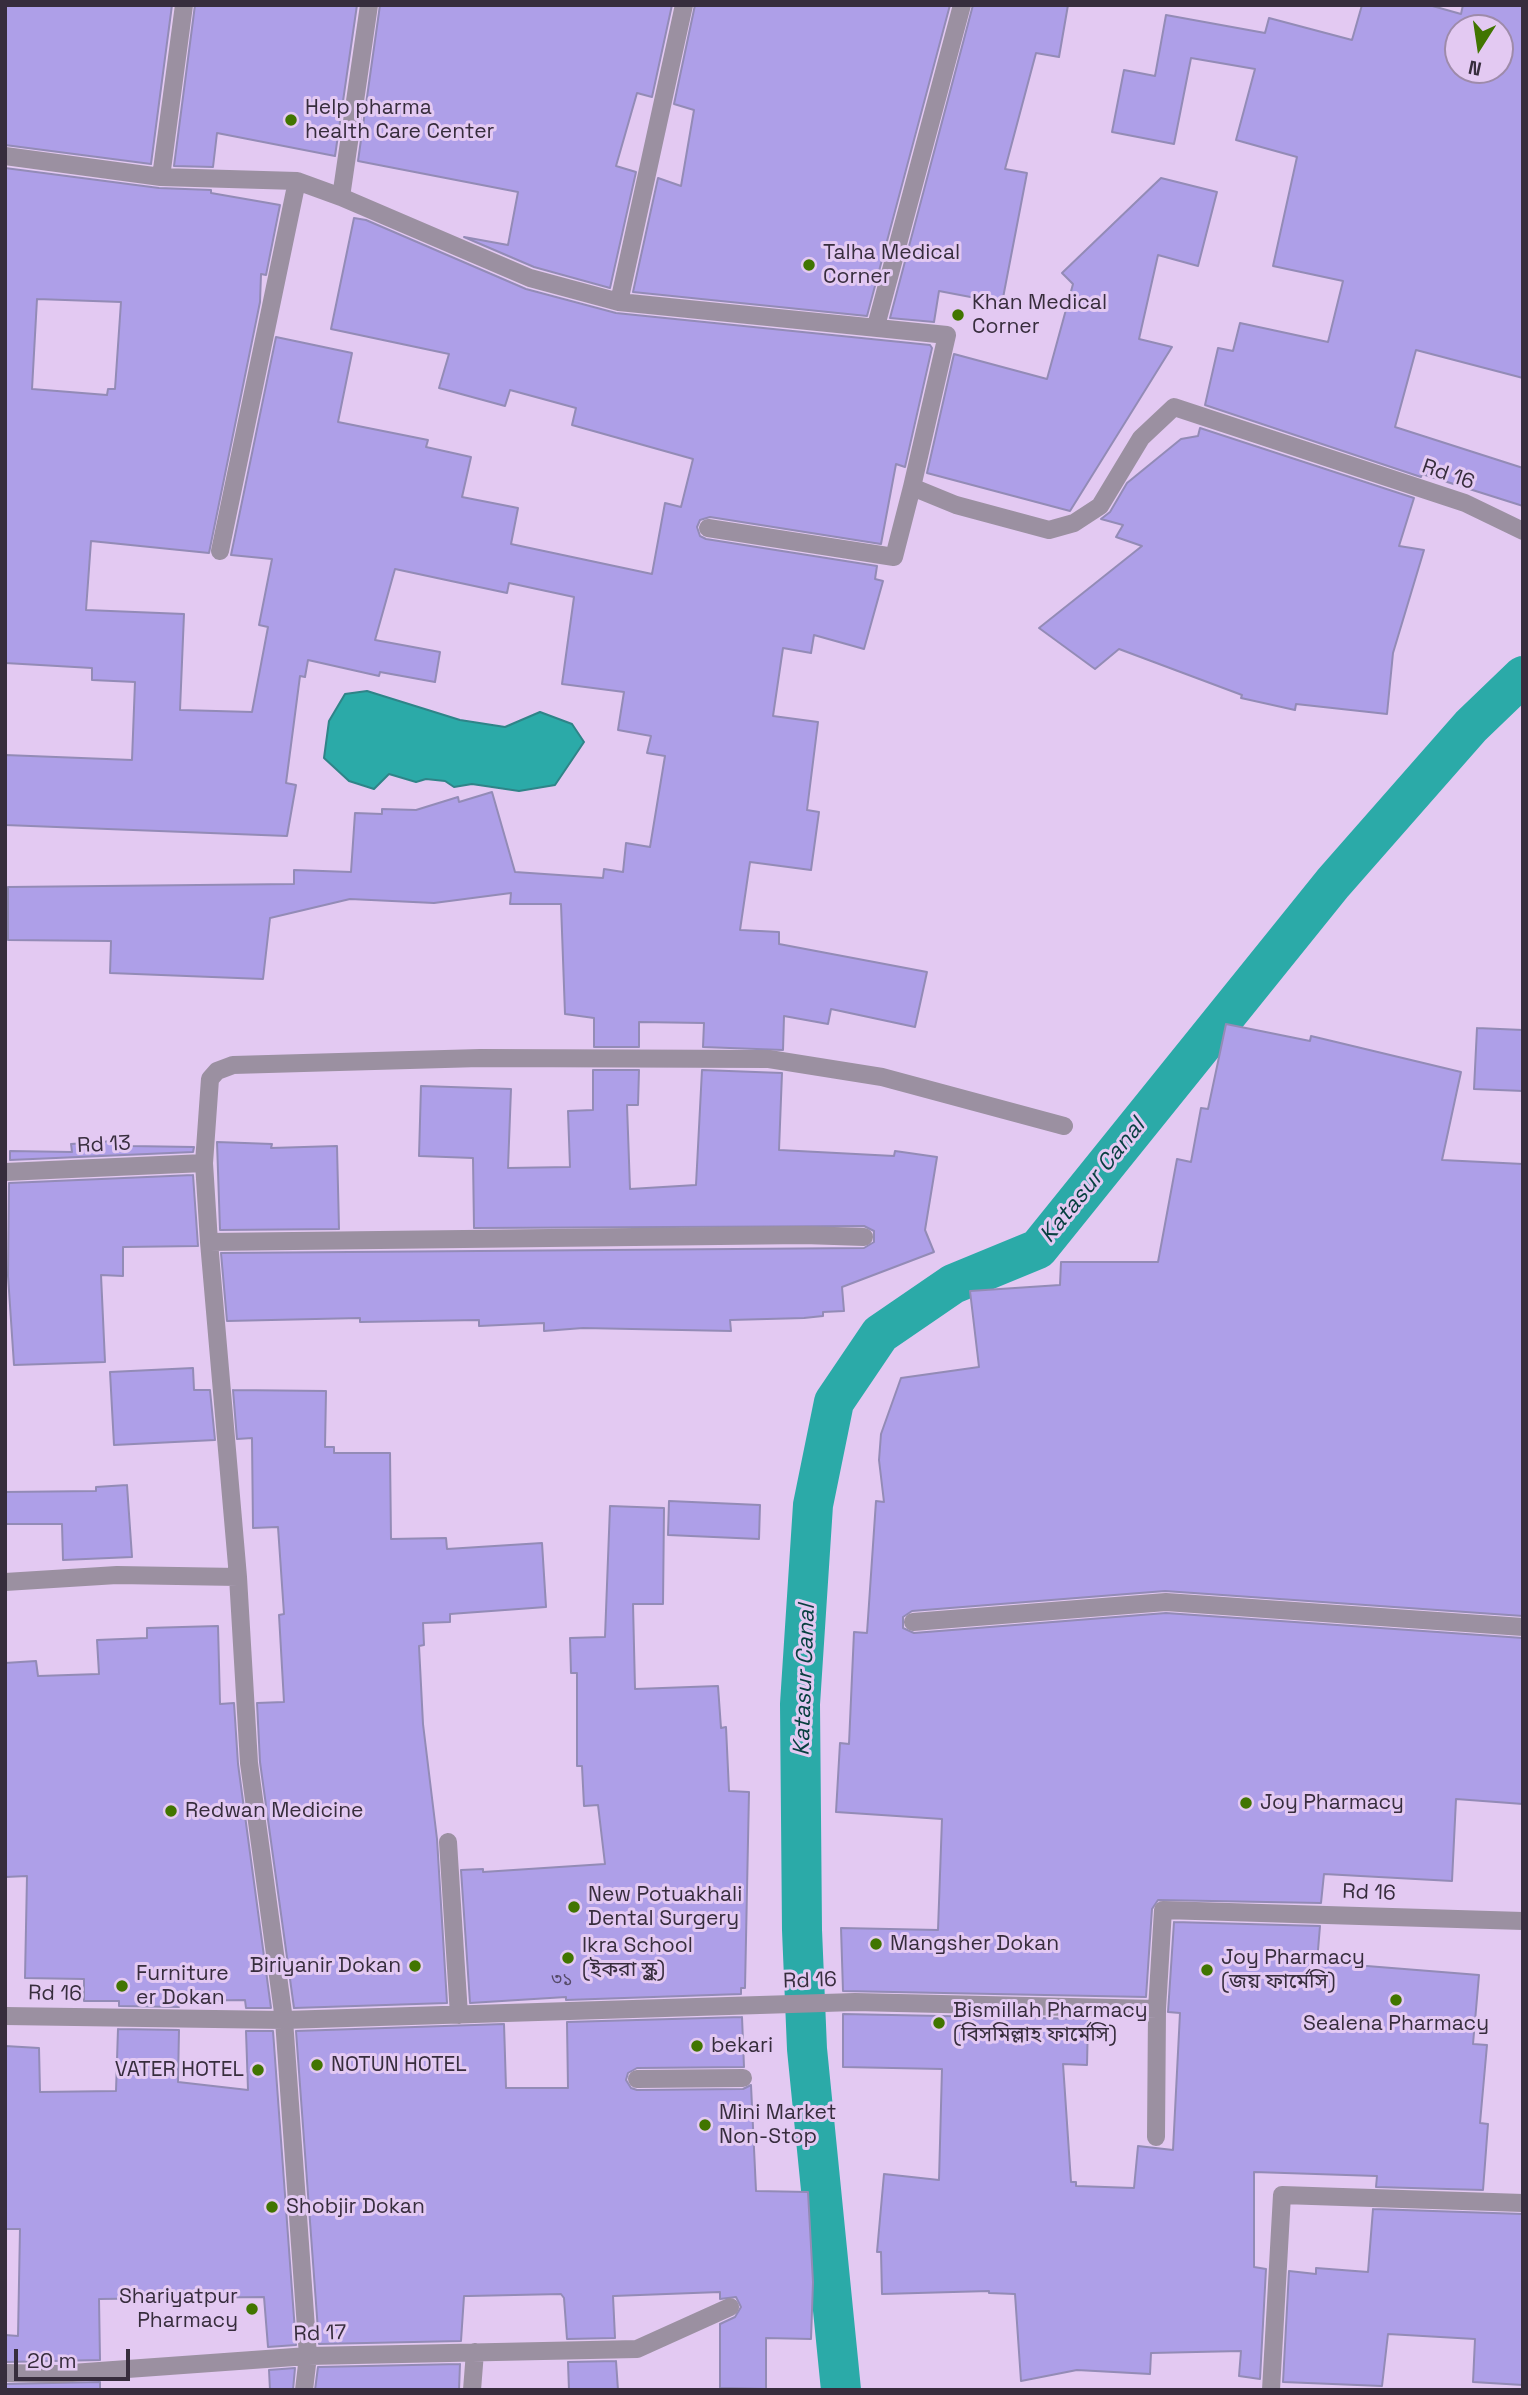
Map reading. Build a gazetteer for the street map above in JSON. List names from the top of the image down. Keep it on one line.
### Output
{"streets":{"street":["Rd 16","Rd 13","Rd 17"]},"water":["Katasur Canal"],"places":["Help pharma health Care Center","Talha Medical Corner","Khan Medical Corner","Joy Pharmacy","Redwan Medicine","New Potuakhali Dental Surgery","Mangsher Dokan","Ikra School (ইকরা স্কুল)","Biriyanir Dokan","Joy Pharmacy (জয় ফার্মেসি)","Furniture er Dokan","Sealena Pharmacy","Bismillah Pharmacy (বিসমিল্লাহ ফার্মেসি)","bekari","NOTUN HOTEL","VATER HOTEL","Mini Market Non-Stop","Shobjir Dokan","Shariyatpur Pharmacy"],"house_numbers":["৩১"],"scale_bar":"20 m","north":"bottom"}
